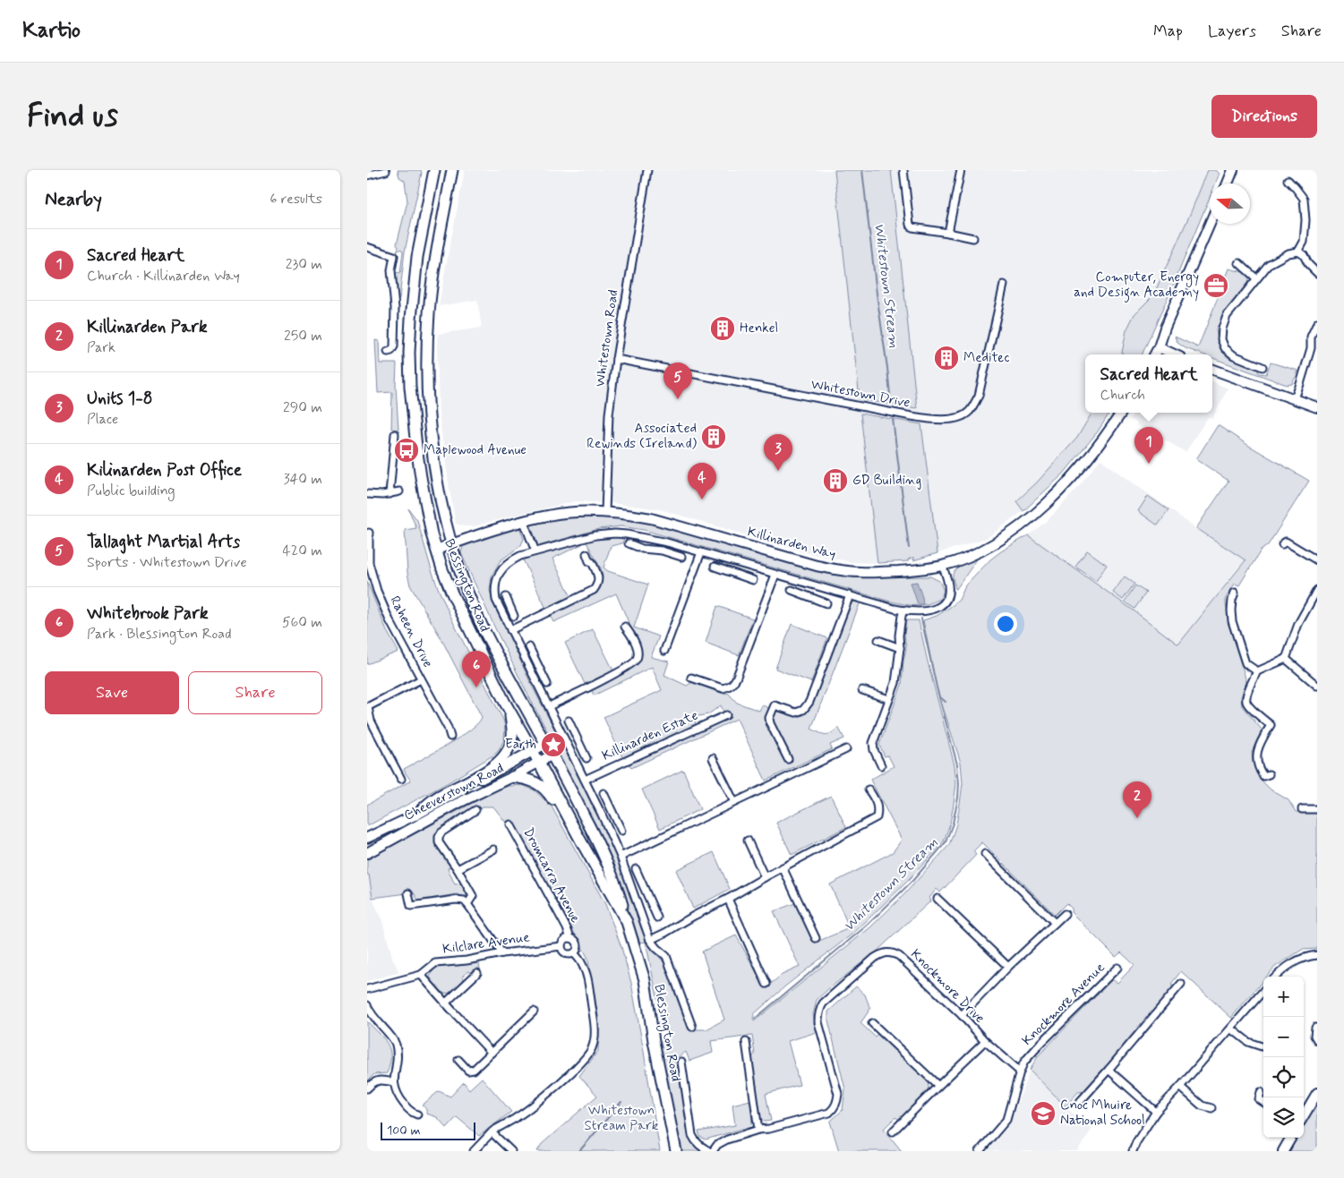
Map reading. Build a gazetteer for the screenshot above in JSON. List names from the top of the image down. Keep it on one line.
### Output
{"streets":{"main road":["Blessington Road"],"street":["Whitestown Road","Whitestown Drive","Killinarden Way","Raheen Drive","Killinarden Estate","Cheeverstown Road","Dromcarra Avenue","Kilclare Avenue","Knockmore Drive","Knockmore Avenue"]},"crossings":[["Whitestown Road","Whitestown Drive"],["Whitestown Road","Killinarden Way"],["Killinarden Way","Blessington Road"],["Blessington Road","Cheeverstown Road"],["Dromcarra Avenue","Kilclare Avenue"],["Knockmore Drive","Knockmore Avenue"]],"water":["Whitestown Stream"],"parks":["Whitestown Stream Park"],"places":{"office":["Computer, Energy and Design Academy"],"building":["Henkel","Meditec","Associated Rewinds (Ireland)","GD Building"],"bus stop":["Maplewood Avenue"],"place":["Earth"],"school or university":["Cnoc Mhuire National School"]},"scale_bar":"100 m","north":"left","page":{"header":"Kartio","nav":["Map","Layers","Share"],"buttons":["Directions",["Save","Share"]],"title":"Find us","heading":["Nearby","6 results"],"list":[{"mark":"1","name":"Sacred Heart","note":"Church · Killinarden Way","value":"230 m"},{"mark":"2","name":"Killinarden Park","note":"Park","value":"250 m"},{"mark":"3","name":"Units 1-8","note":"Place","value":"290 m"},{"mark":"4","name":"Kilinarden Post Office","note":"Public building","value":"340 m"},{"mark":"5","name":"Tallaght Martial Arts","note":"Sports · Whitestown Drive","value":"420 m"},{"mark":"6","name":"Whitebrook Park","note":"Park · Blessington Road","value":"560 m"}],"popup":["Sacred Heart","Church"],"pins":["5","1","3","4","6","2"],"map_buttons":["+","−"],"scale":"100 m"}}
